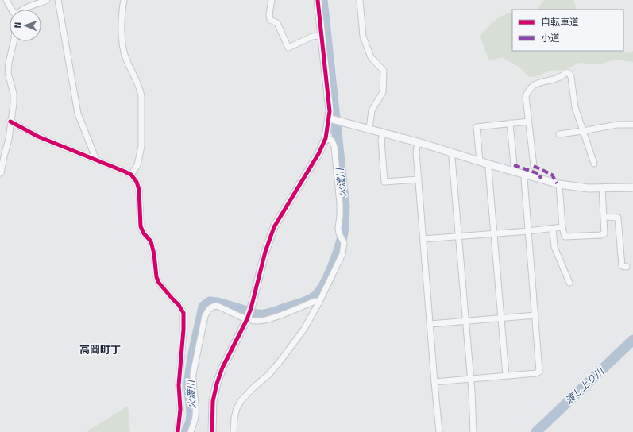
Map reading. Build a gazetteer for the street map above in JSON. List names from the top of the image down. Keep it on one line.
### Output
{"districts":["高岡町丁"],"water":["火渡川","渡し上り川"],"legend":["自転車道","小道"],"north":"left"}
